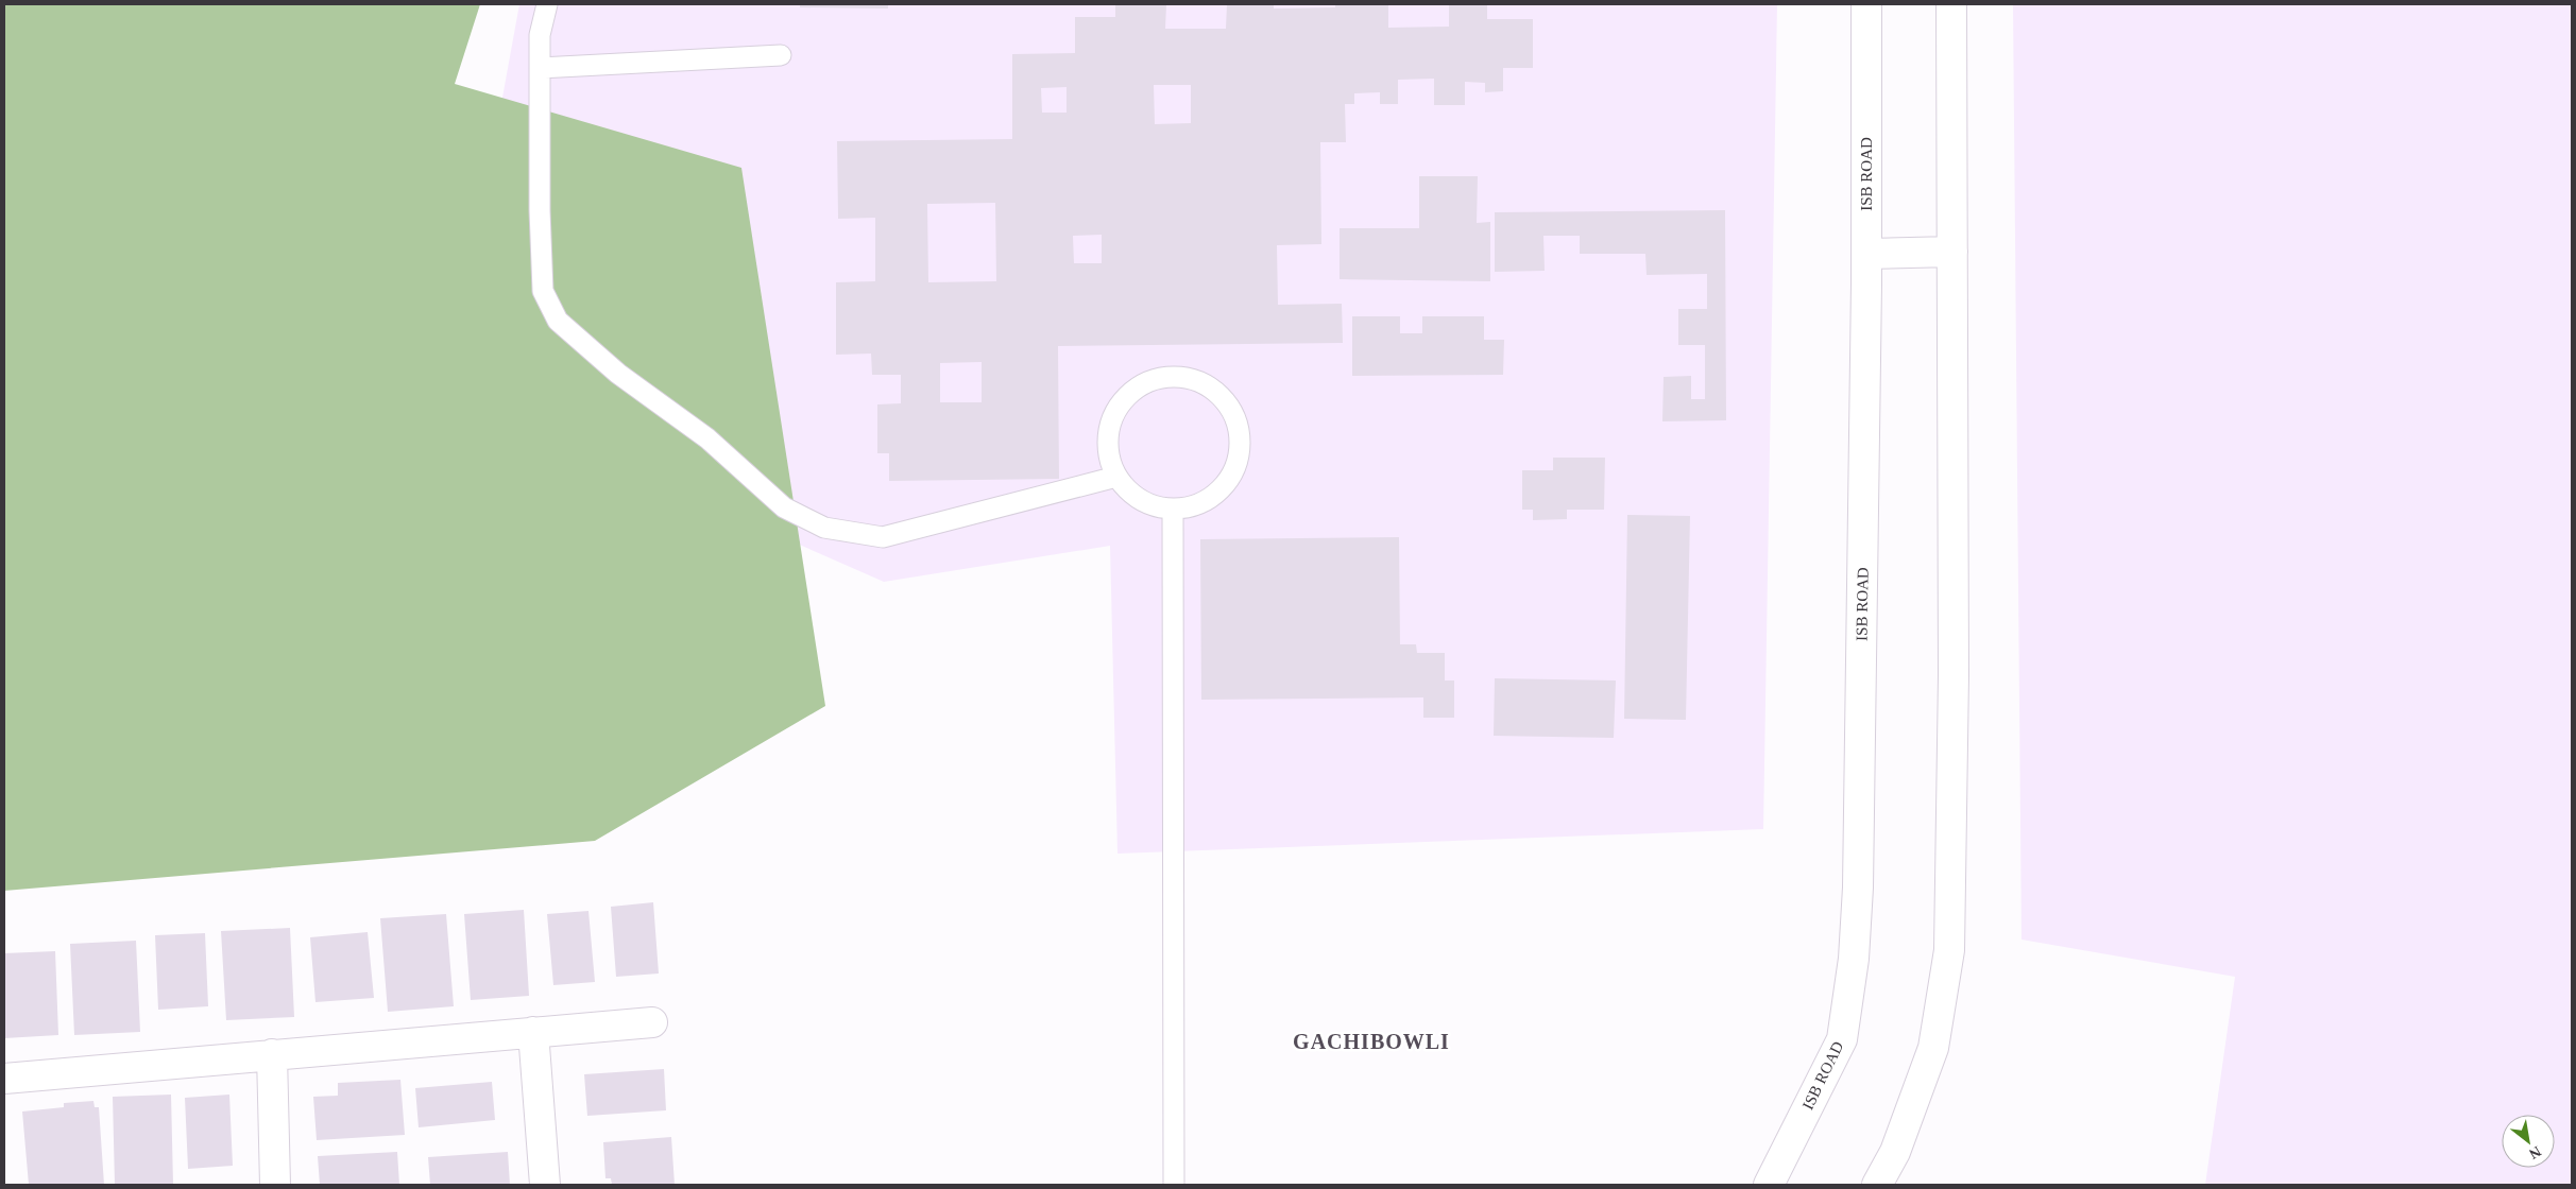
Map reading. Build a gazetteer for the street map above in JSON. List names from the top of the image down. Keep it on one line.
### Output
{"streets":{"main road":["ISB ROAD"]},"districts":["GACHIBOWLI"],"north":"bottom right"}
